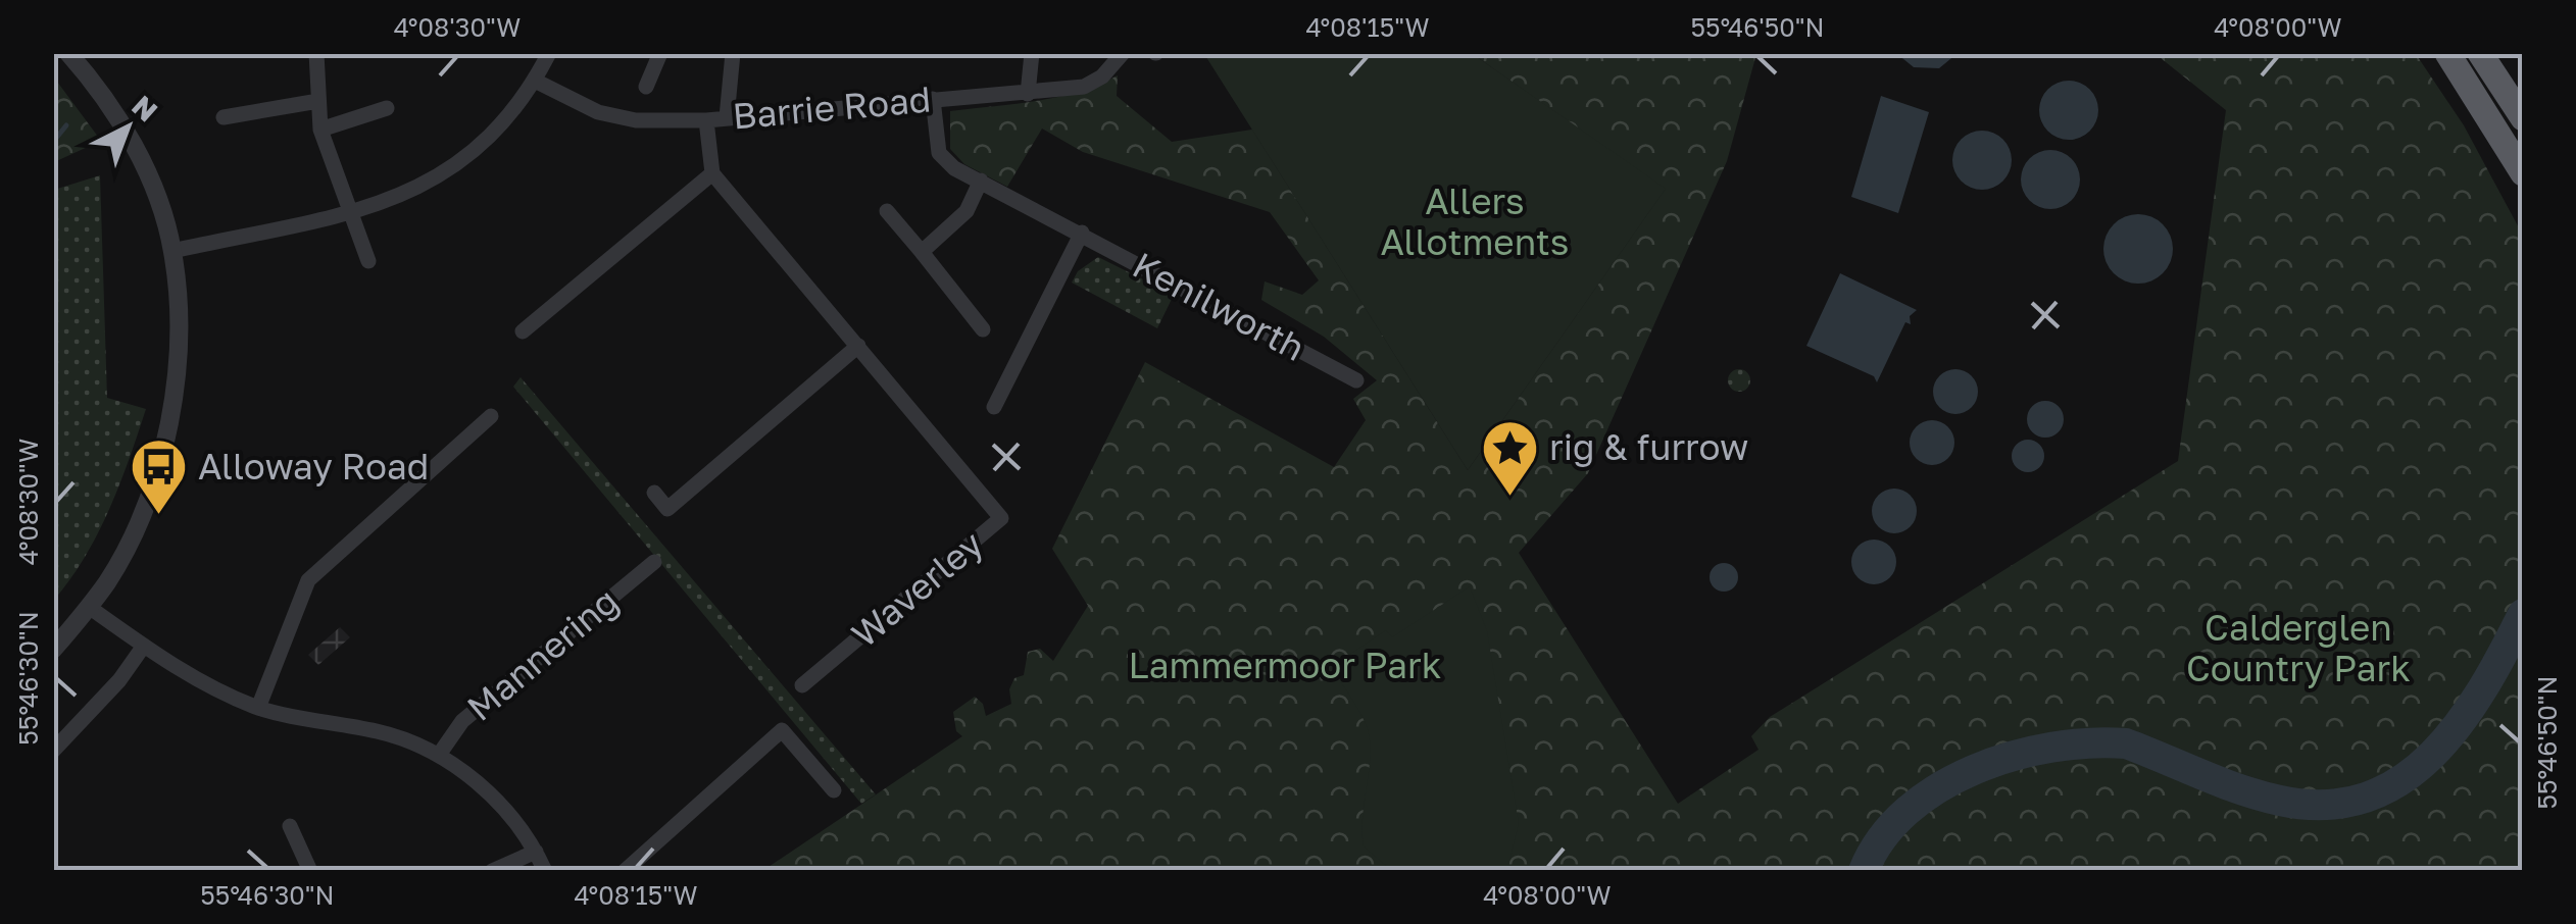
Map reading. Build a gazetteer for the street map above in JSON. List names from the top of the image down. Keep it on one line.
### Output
{"streets":{"street":["Barrie Road","Kenilworth","Waverley","Mannering"]},"crossings":[["Barrie Road","Kenilworth"]],"parks":["Allers Allotments","Calderglen Country Park","Lammermoor Park"],"places":{"place":["rig & furrow"],"bus stop":["Alloway Road"]},"north":"top right","coordinates":["4°08'30\"W","4°08'15\"W","55°46'50\"N","4°08'00\"W","55°46'30\"N"]}
